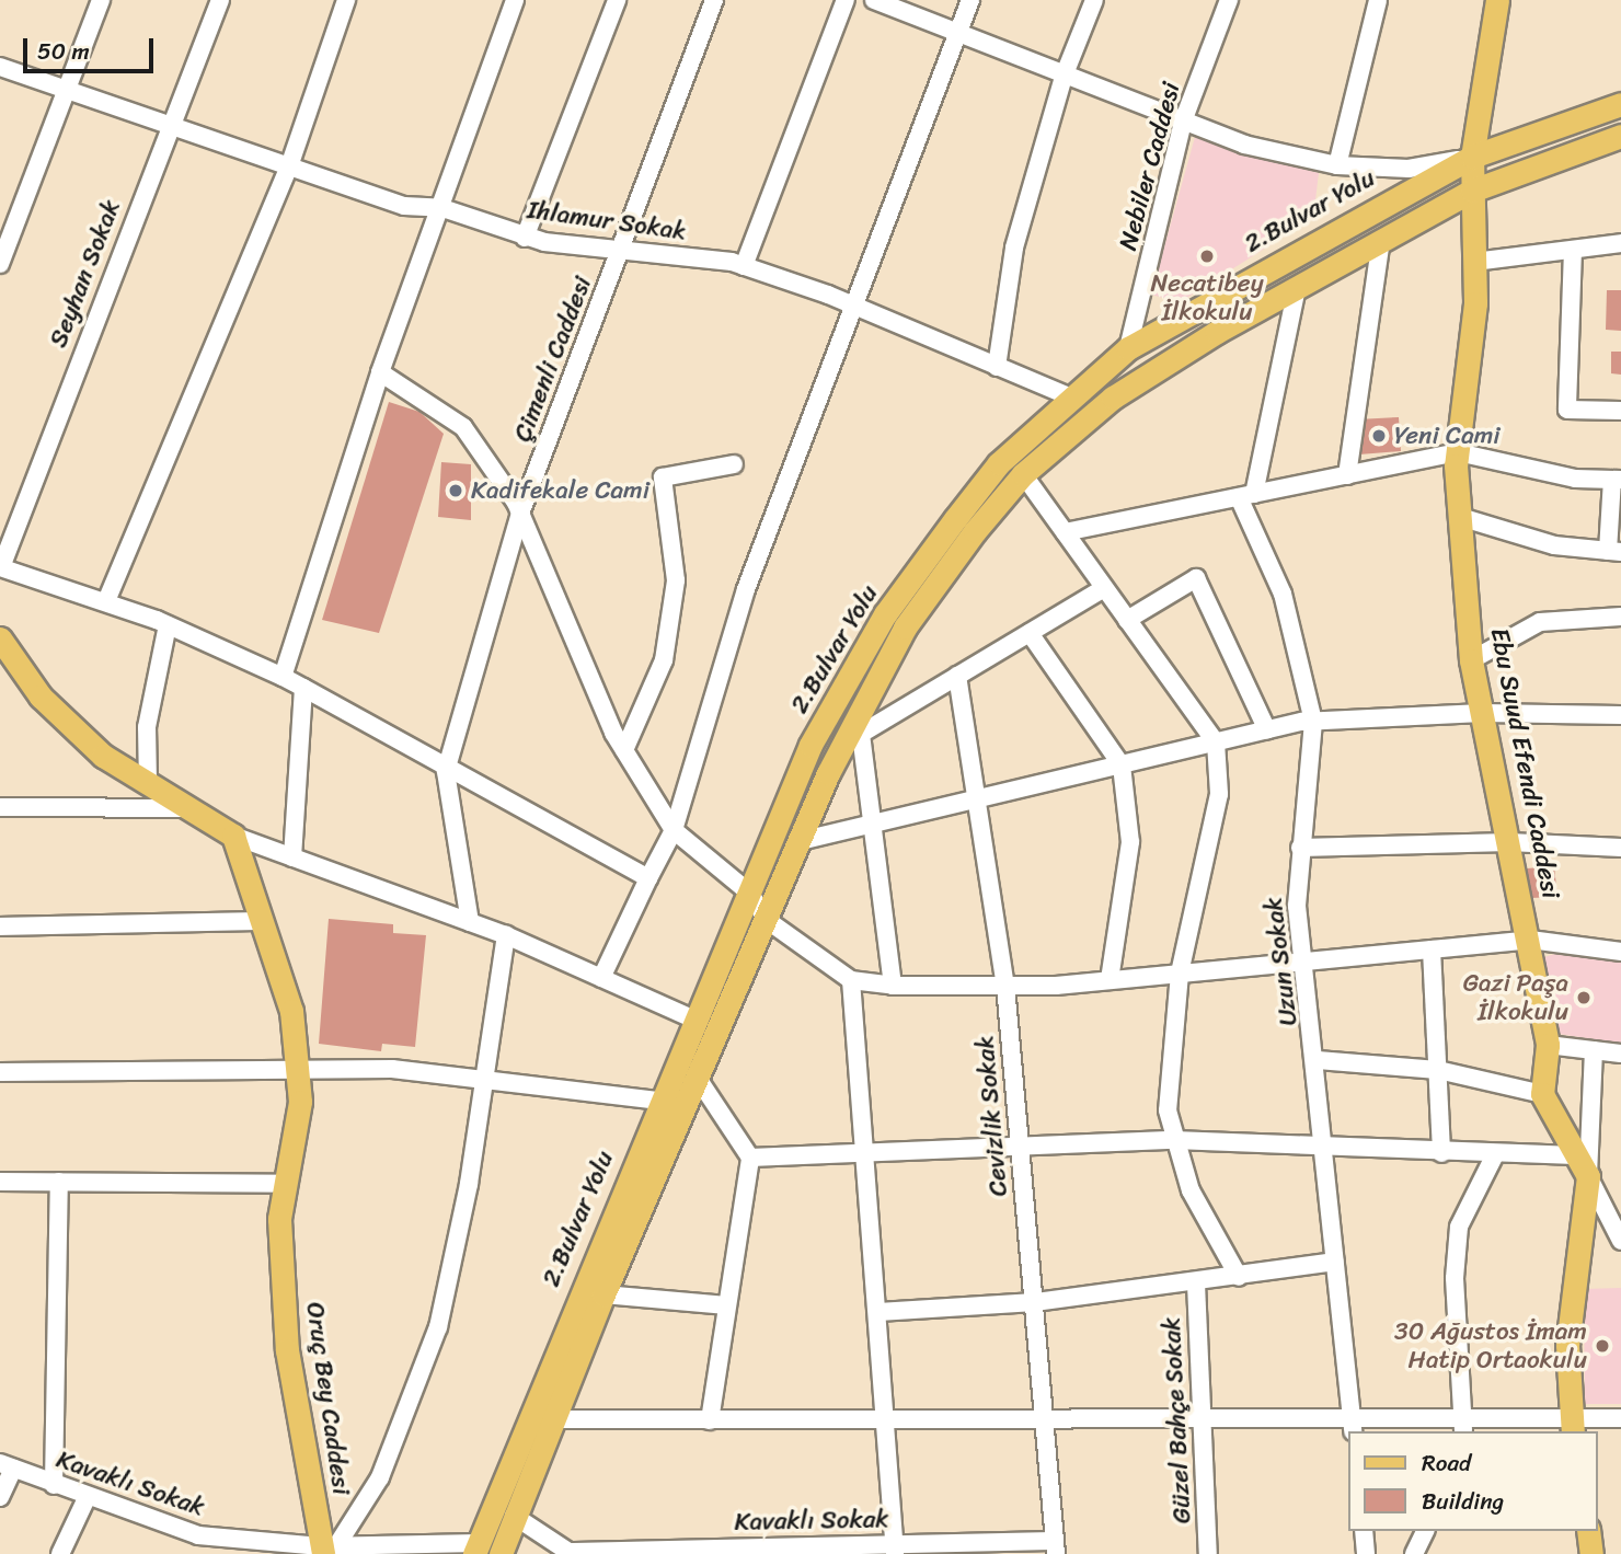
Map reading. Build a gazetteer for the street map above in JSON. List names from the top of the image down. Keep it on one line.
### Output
{"streets":{"main road":["2.Bulvar Yolu","Ebu Suud Efendi Caddesi","Oruç Bey Caddesi"],"street":["Nebiler Caddesi","Ihlamur Sokak","Seyhan Sokak","Çimenli Caddesi","Uzun Sokak","Cevizlik Sokak","Güzel Bahçe Sokak","Kavaklı Sokak"]},"crossings":[["Nebiler Caddesi","2.Bulvar Yolu"],["2.Bulvar Yolu","Ihlamur Sokak"],["2.Bulvar Yolu","Ebu Suud Efendi Caddesi"],["2.Bulvar Yolu","Kavaklı Sokak"],["Ihlamur Sokak","Seyhan Sokak"],["Ihlamur Sokak","Çimenli Caddesi"],["Cevizlik Sokak","Kavaklı Sokak"],["Oruç Bey Caddesi","Kavaklı Sokak"]],"places":["Necatibey İlkokulu","Yeni Cami","Kadifekale Cami","Gazi Paşa İlkokulu","30 Ağustos İmam Hatip Ortaokulu"],"legend":["Road","Building"],"scale_bar":"50 m"}
